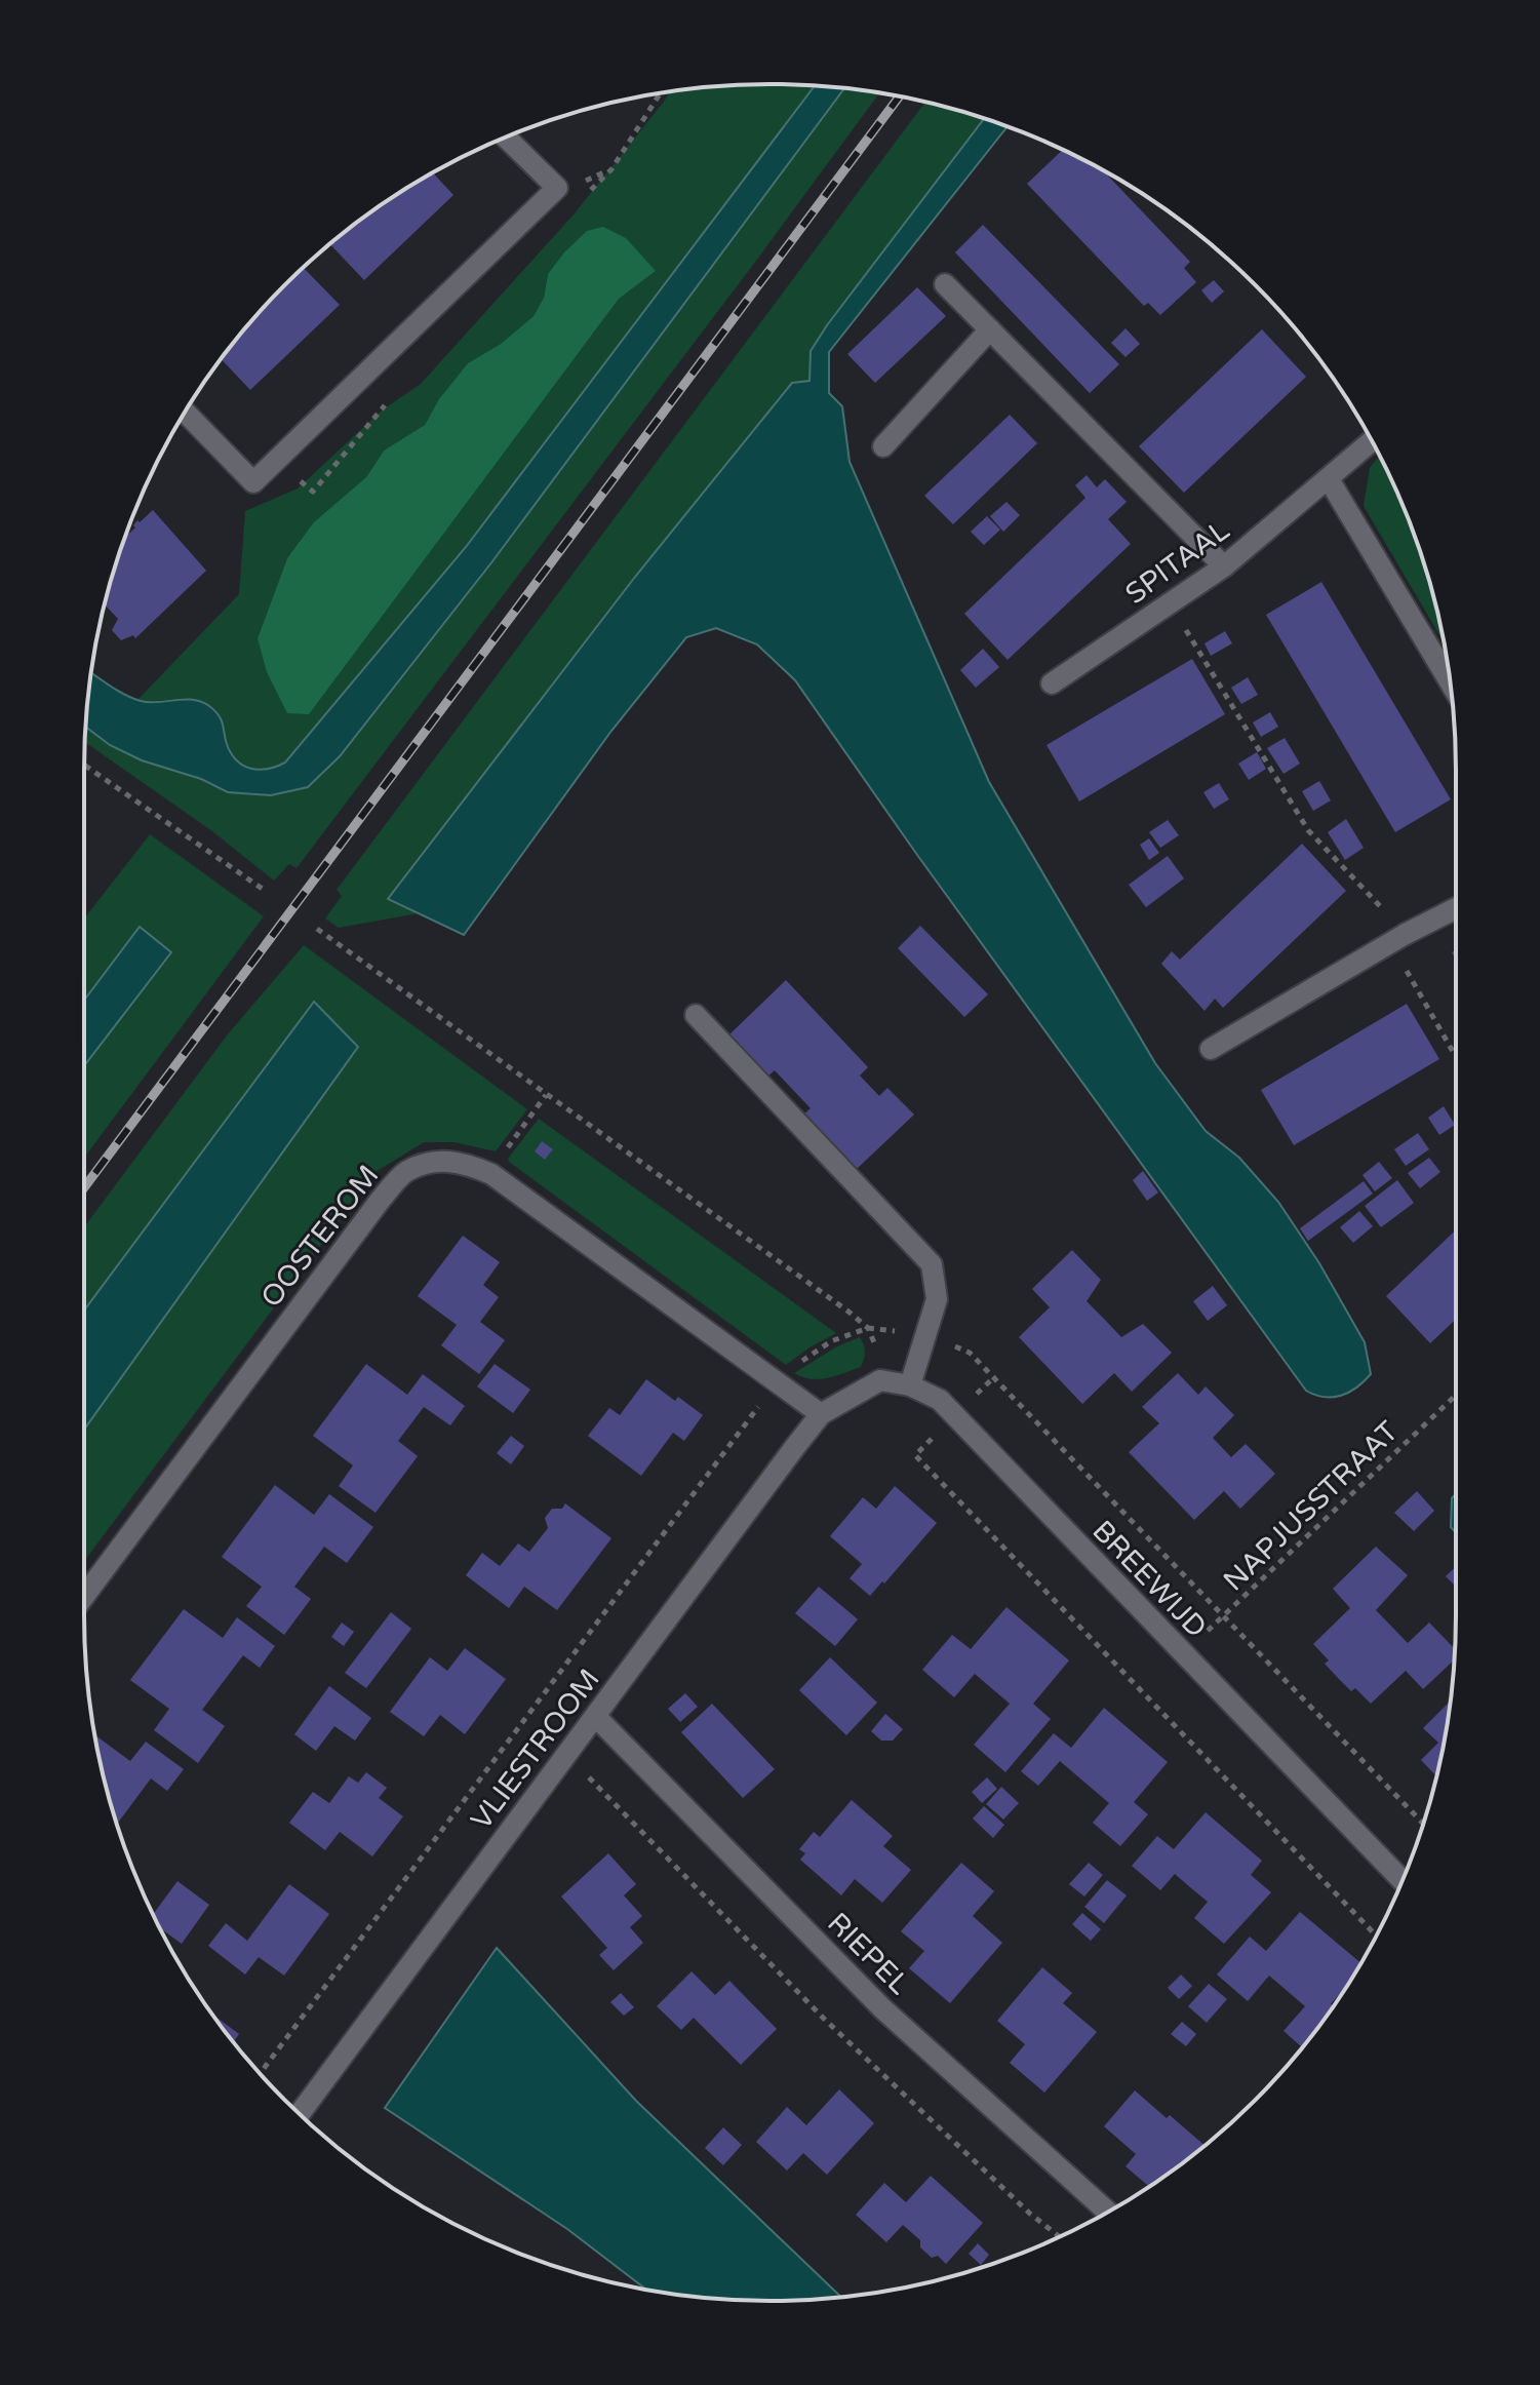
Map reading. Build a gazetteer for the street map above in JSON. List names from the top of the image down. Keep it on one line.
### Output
{"streets":{"street":["SPITAAL","OOSTEROM","BREEWIJD","VLIESTROOM","RIEPEL"],"path":["NAPJUSSTRAAT"]},"crossings":[["OOSTEROM","VLIESTROOM"],["NAPJUSSTRAAT","BREEWIJD"],["VLIESTROOM","RIEPEL"]]}
